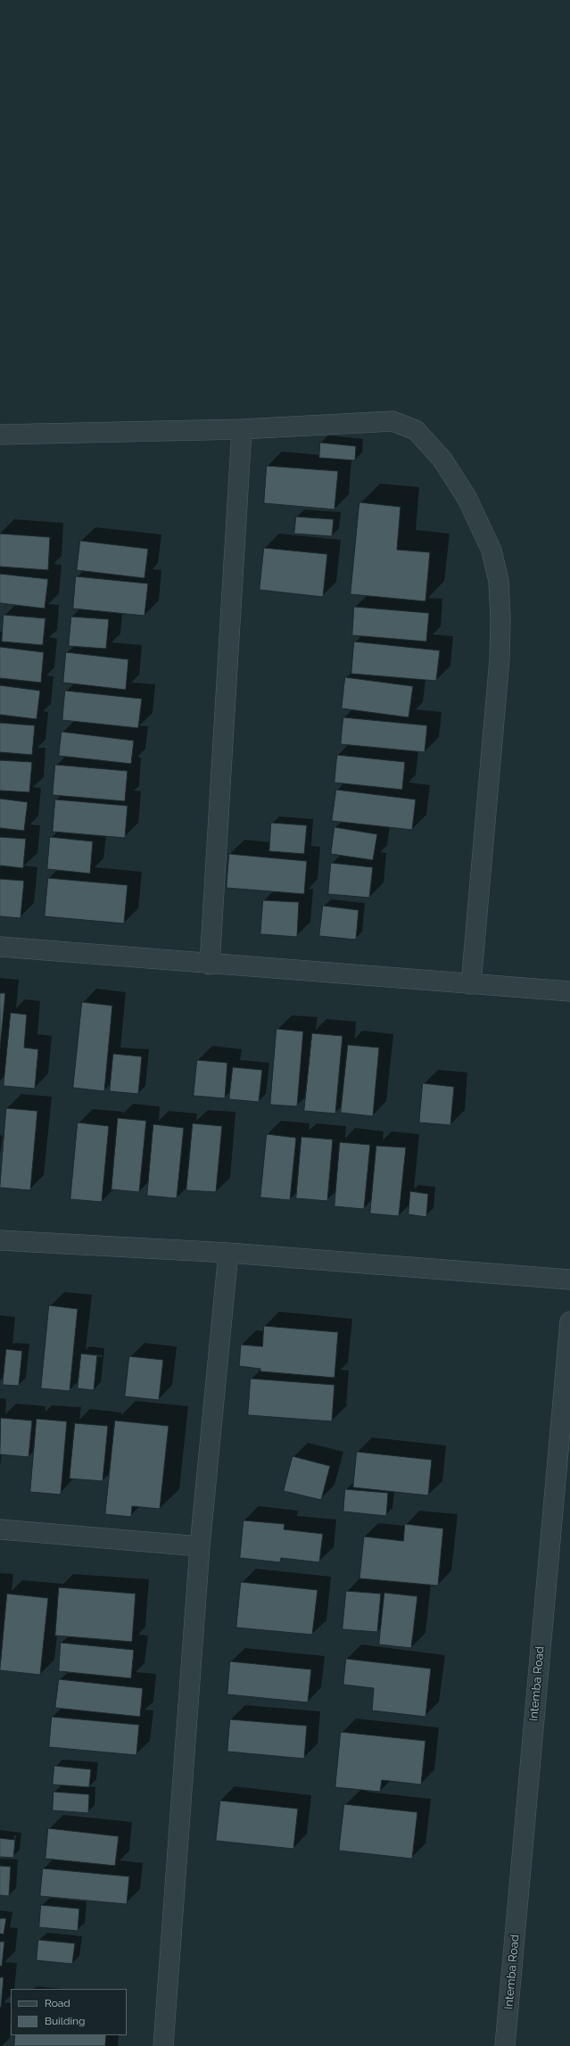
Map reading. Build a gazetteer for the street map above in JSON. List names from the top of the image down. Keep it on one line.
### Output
{"streets":{"street":["Intemba Road"]},"legend":["Road","Building"]}
